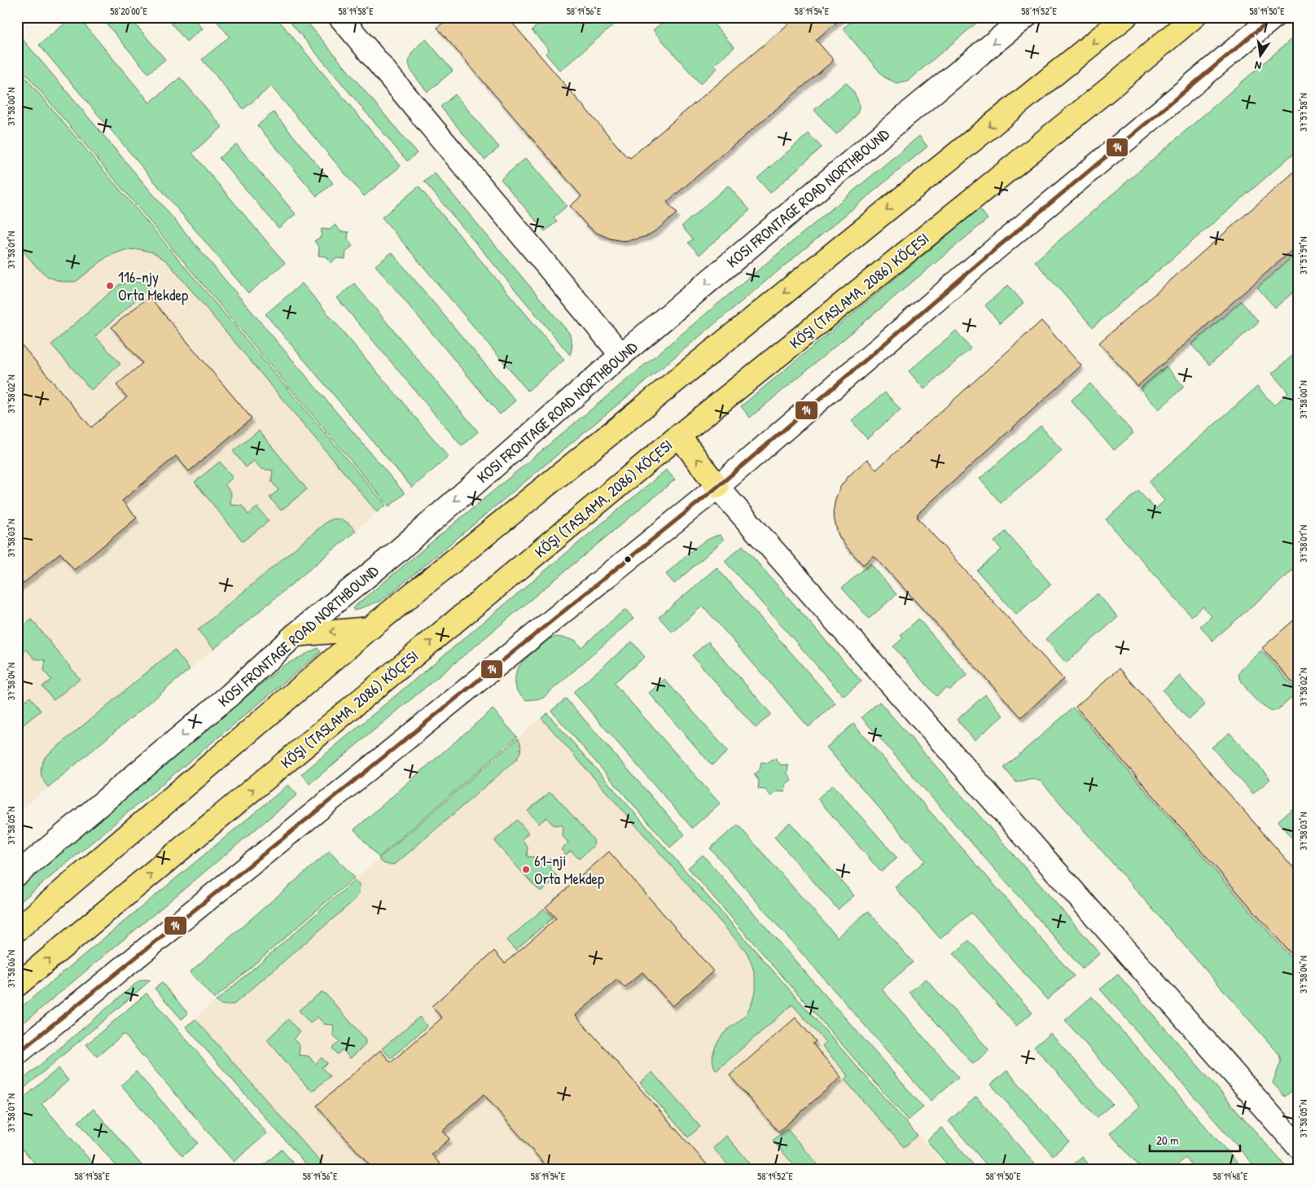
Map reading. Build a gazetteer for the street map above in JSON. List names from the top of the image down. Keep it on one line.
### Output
{"streets":{"main road":["KÖŞI (TASLAMA, 2086) KÖÇESI"],"street":["KOSI FRONTAGE ROAD NORTHBOUND"]},"places":["116-njy Orta Mekdep","61-nji Orta Mekdep"],"lines":["transit line 14"],"scale_bar":"20 m","north":"bottom","coordinates":["58°20'00\"E","58°19'58\"E","58°19'56\"E","58°19'54\"E","58°19'52\"E","58°19'50\"E","37°58'00\"N","37°57'58\"N","37°58'01\"N","37°57'59\"N","37°58'02\"N","37°58'03\"N","37°58'04\"N","37°58'05\"N","37°58'06\"N","37°58'07\"N","58°19'48\"E"]}
